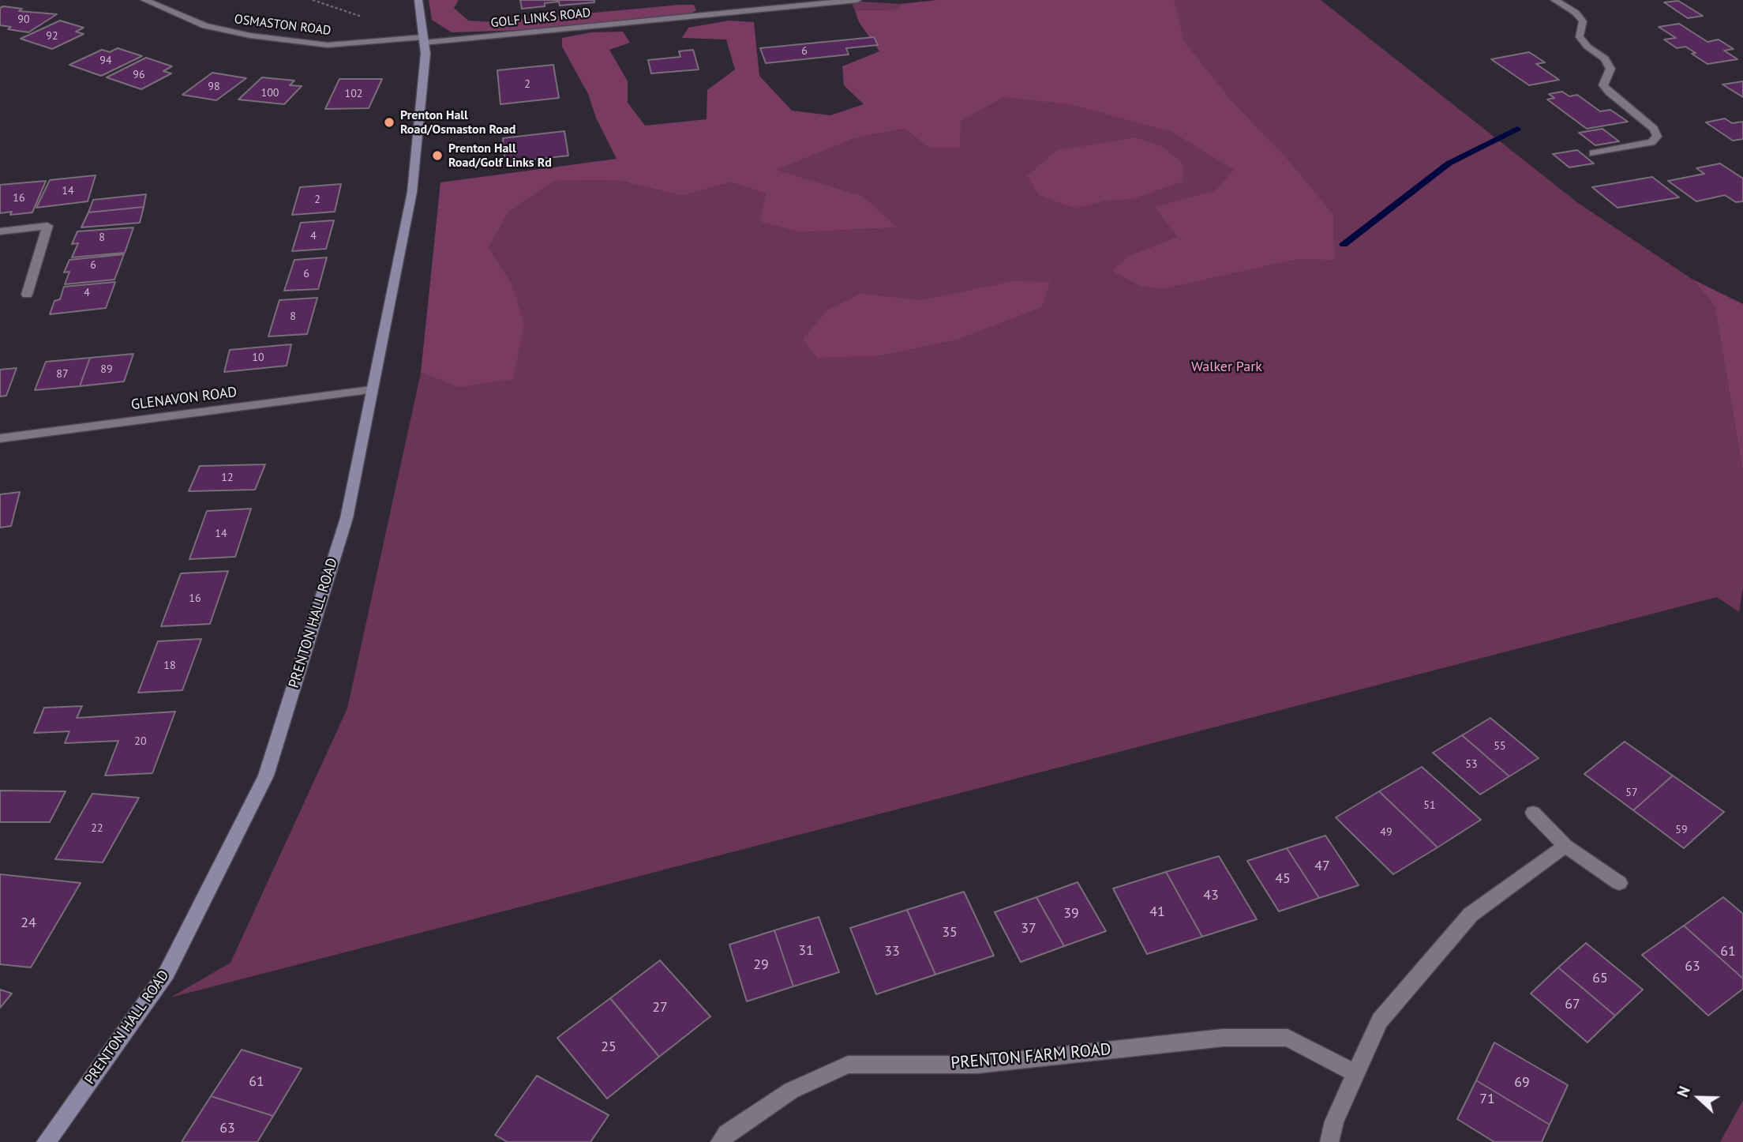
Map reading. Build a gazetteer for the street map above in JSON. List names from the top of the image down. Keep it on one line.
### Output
{"streets":{"street":["GOLF LINKS ROAD","OSMASTON ROAD","GLENAVON ROAD","PRENTON HALL ROAD","PRENTON FARM ROAD"]},"crossings":[["GOLF LINKS ROAD","OSMASTON ROAD"],["GOLF LINKS ROAD","PRENTON HALL ROAD"],["OSMASTON ROAD","PRENTON HALL ROAD"],["GLENAVON ROAD","PRENTON HALL ROAD"]],"parks":["Walker Park"],"places":["Prenton Hall Road/Osmaston Road","Prenton Hall Road/Golf Links Rd"],"house_numbers":["90","92","6","94","96","2","98","100","102","14","16","2","4","8","6","6","4","8","10","89","87","12","14","16","18","20","55","53","57","51","22","59","49","47","45","43","41","39","24","37","35","31","33","61","29","63","65","67","27","25","61","69","71","63"],"north":"left"}
